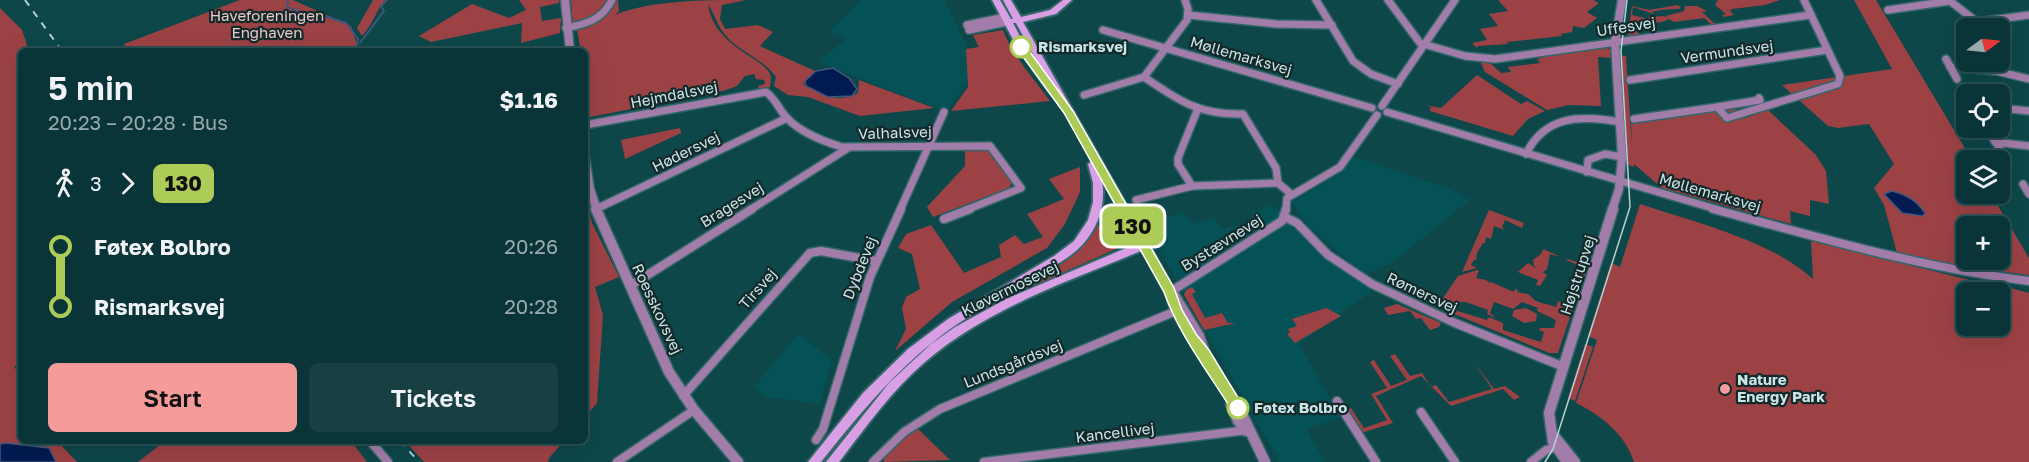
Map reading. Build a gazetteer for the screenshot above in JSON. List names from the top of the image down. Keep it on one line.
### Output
{"streets":{"main road":["Kløvermosevej"],"street":["Uffesvej","Vermundsvej","Møllemarksvej","Hejmdalsvej","Valhalsvej","Hødersvej","Bragesvej","Bystævnevej","Dybdevej","Højstrupvej","Tirsvej","Rømersvej","Roesskovsvej","Lundsgårdsvej","Kancellivej"]},"crossings":[["Uffesvej","Højstrupvej"],["Møllemarksvej","Højstrupvej"],["Hejmdalsvej","Valhalsvej"],["Valhalsvej","Hødersvej"],["Valhalsvej","Bragesvej"],["Valhalsvej","Dybdevej"],["Hødersvej","Roesskovsvej"],["Bragesvej","Roesskovsvej"],["Bystævnevej","Rømersvej"],["Dybdevej","Tirsvej"],["Højstrupvej","Rømersvej"],["Tirsvej","Roesskovsvej"]],"parks":["Haveforeningen Enghaven"],"places":["Rismarksvej","Nature Energy Park","Føtex Bolbro"],"lines":["bus line 130"],"north":"right","page":{"on_map":"130","map_buttons":["+","−"],"heading":["5 min","20:23 – 20:28 · Bus","$1.16"],"legs":["3","130"],"list":[{"name":"Føtex Bolbro","value":"20:26"},{"name":"Rismarksvej","value":"20:28"}],"buttons":["Start","Tickets"]}}
